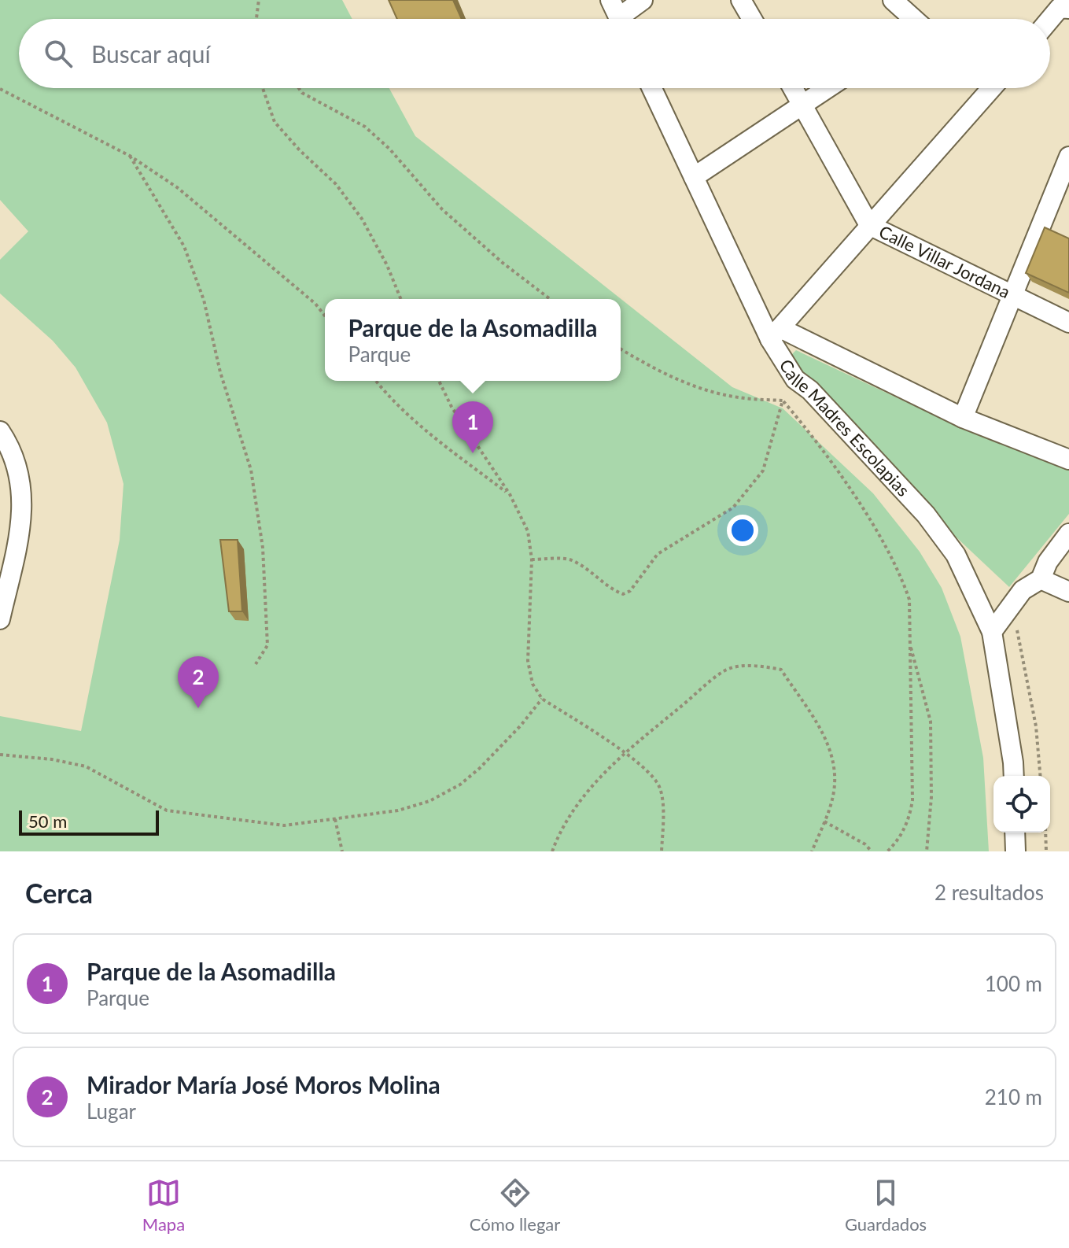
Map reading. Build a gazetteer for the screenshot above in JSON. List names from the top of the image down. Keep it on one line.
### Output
{"streets":{"street":["Calle Villar Jordana","Calle Madres Escolapias"]},"scale_bar":"50 m","page":{"search":"Buscar aquí","popup":["Parque de la Asomadilla","Parque"],"pins":["1","2"],"scale":"50 m","heading":["Cerca","2 resultados"],"list":[{"mark":"1","name":"Parque de la Asomadilla","note":"Parque","value":"100 m"},{"mark":"2","name":"Mirador María José Moros Molina","note":"Lugar","value":"210 m"}],"nav":["Mapa","Cómo llegar","Guardados"]}}
